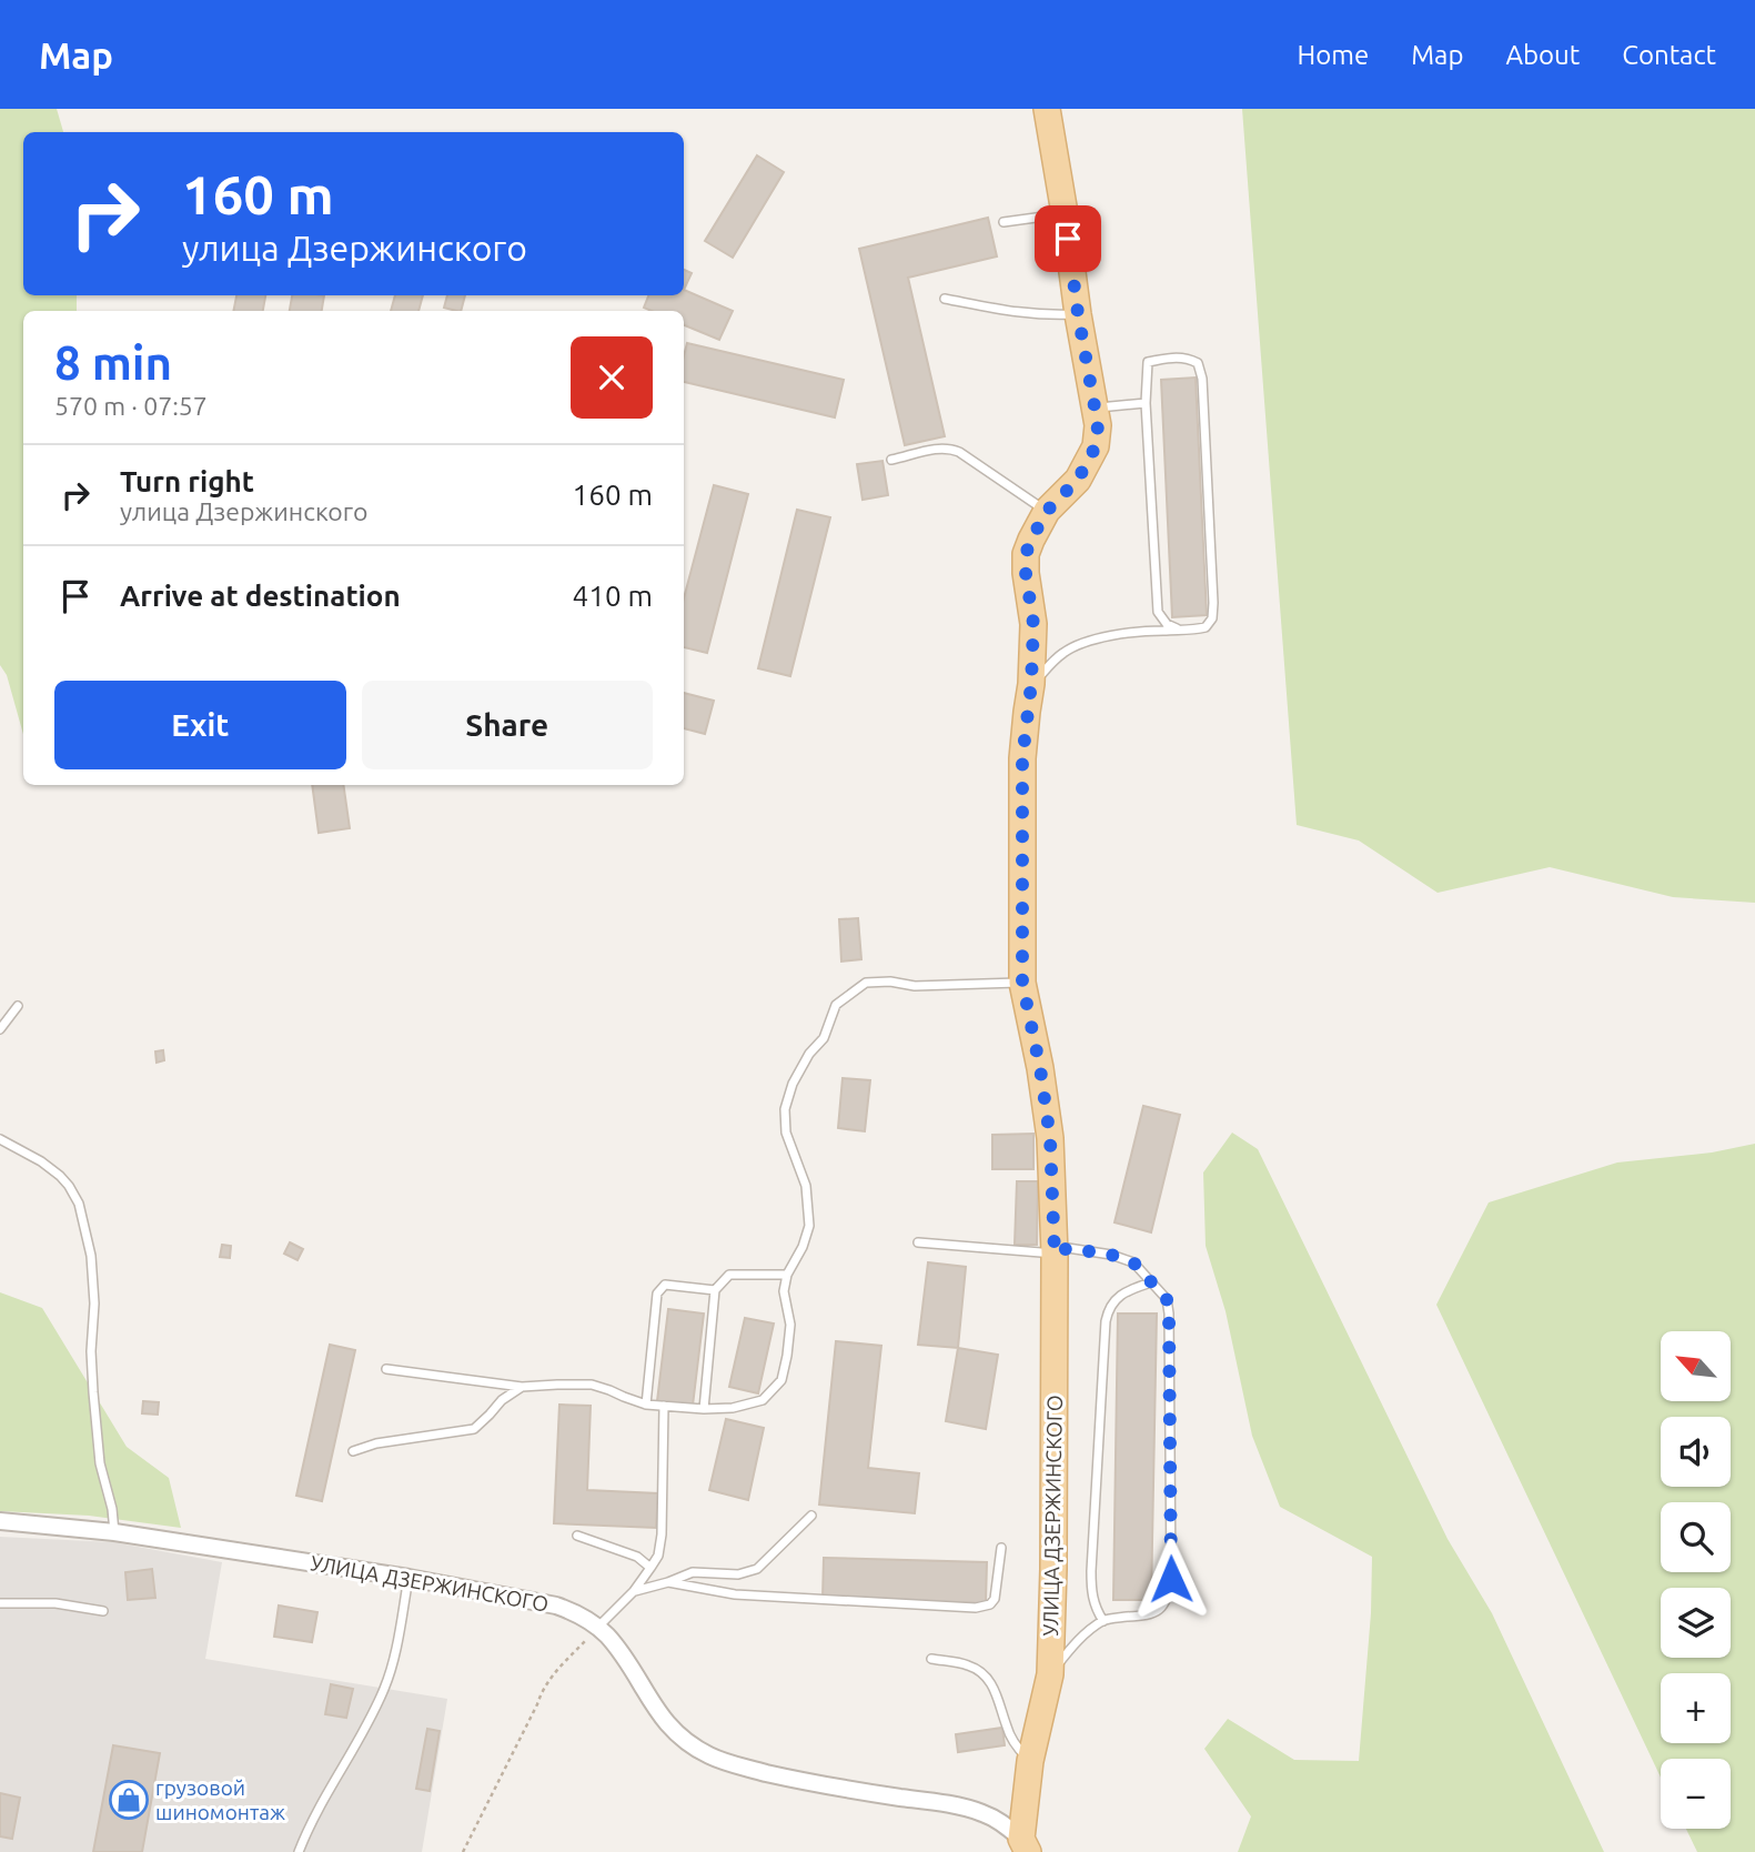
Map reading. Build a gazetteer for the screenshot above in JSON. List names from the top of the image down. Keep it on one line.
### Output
{"streets":{"main road":["УЛИЦА ДЗЕРЖИНСКОГО"]},"places":{"shop":["грузовой шиномонтаж"]},"north":"top left","page":{"header":"Map","nav":["Home","Map","About","Contact"],"turn":["160 m","улица Дзержинского"],"heading":["8 min","570 m · 07:57"],"list":[{"name":"Turn right","note":"улица Дзержинского","value":"160 m"},{"name":"Arrive at destination","value":"410 m"}],"buttons":["Exit","Share"],"map_buttons":["+","−"]}}
